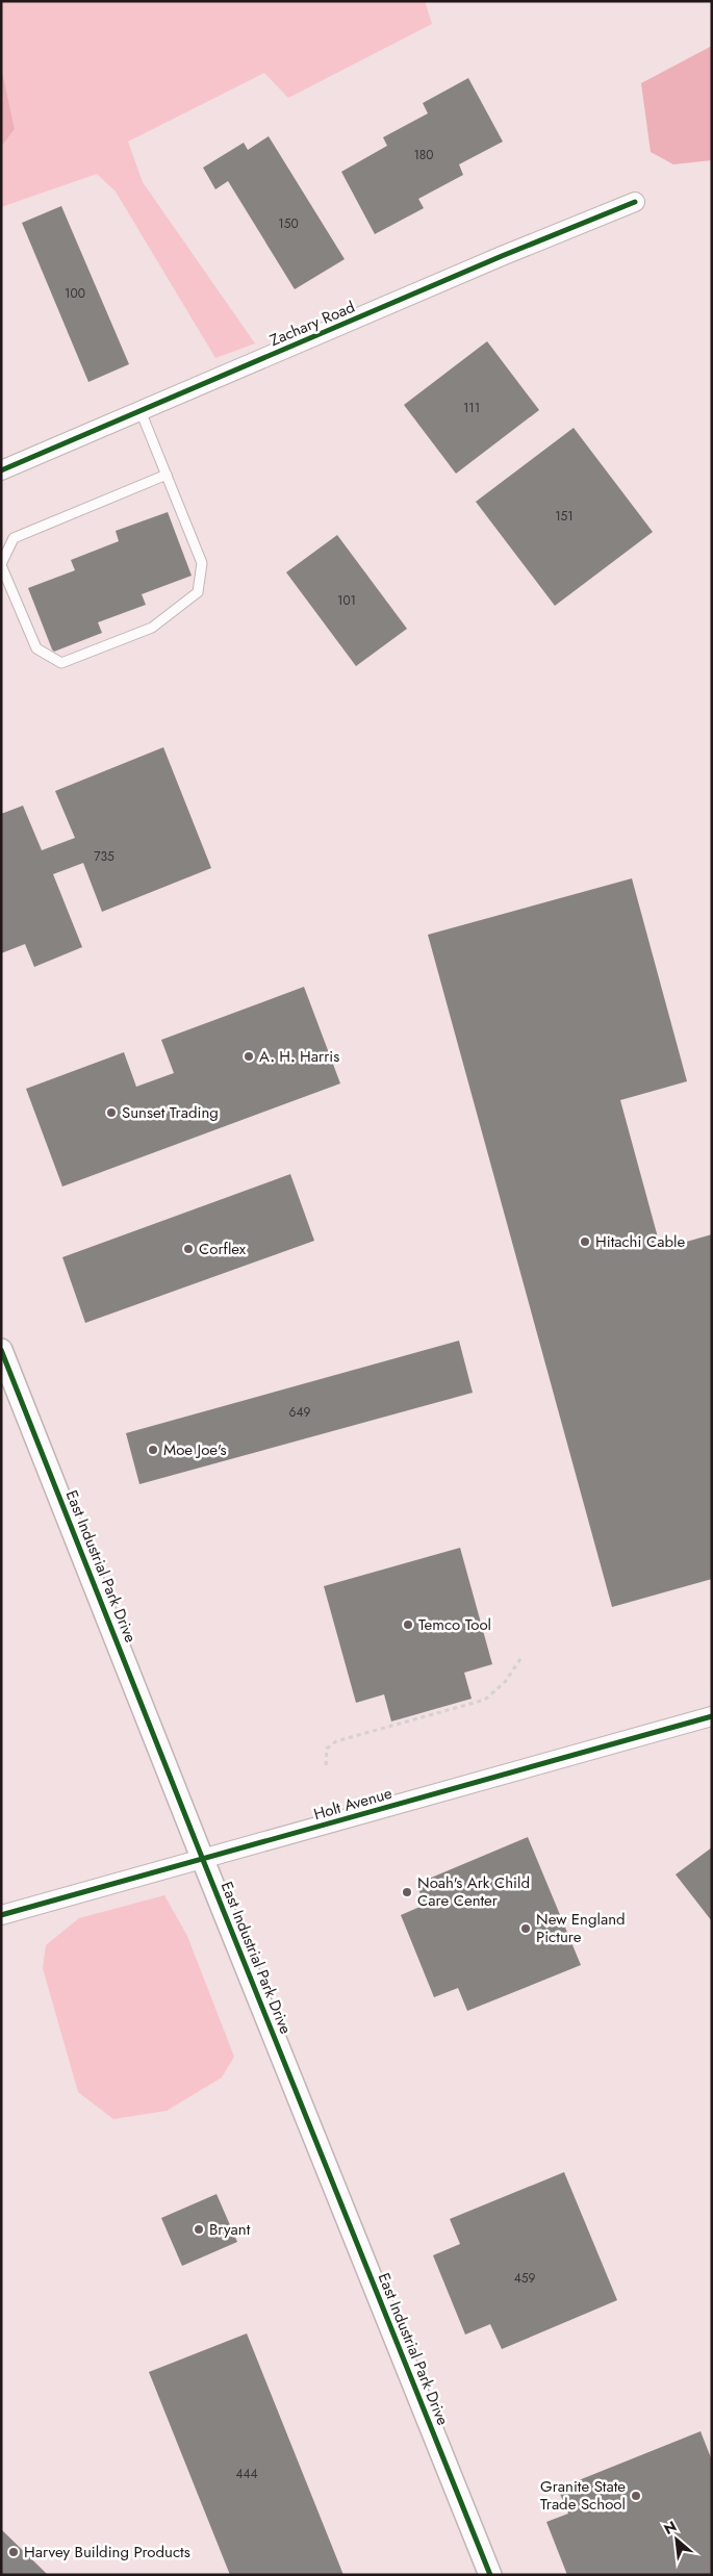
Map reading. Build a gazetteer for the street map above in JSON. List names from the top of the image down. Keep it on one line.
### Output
{"streets":{"street":["Zachary Road","East Industrial Park Drive","Holt Avenue"]},"crossings":[["East Industrial Park Drive","Holt Avenue"]],"places":["A. H. Harris","Sunset Trading","Hitachi Cable","Corflex","Moe Joe's","Temco Tool","Noah's Ark Child Care Center","New England Picture","Bryant","Granite State Trade School","Harvey Building Products"],"house_numbers":["180","150","100","111","151","101","735","649","459","444"],"north":"top left"}
